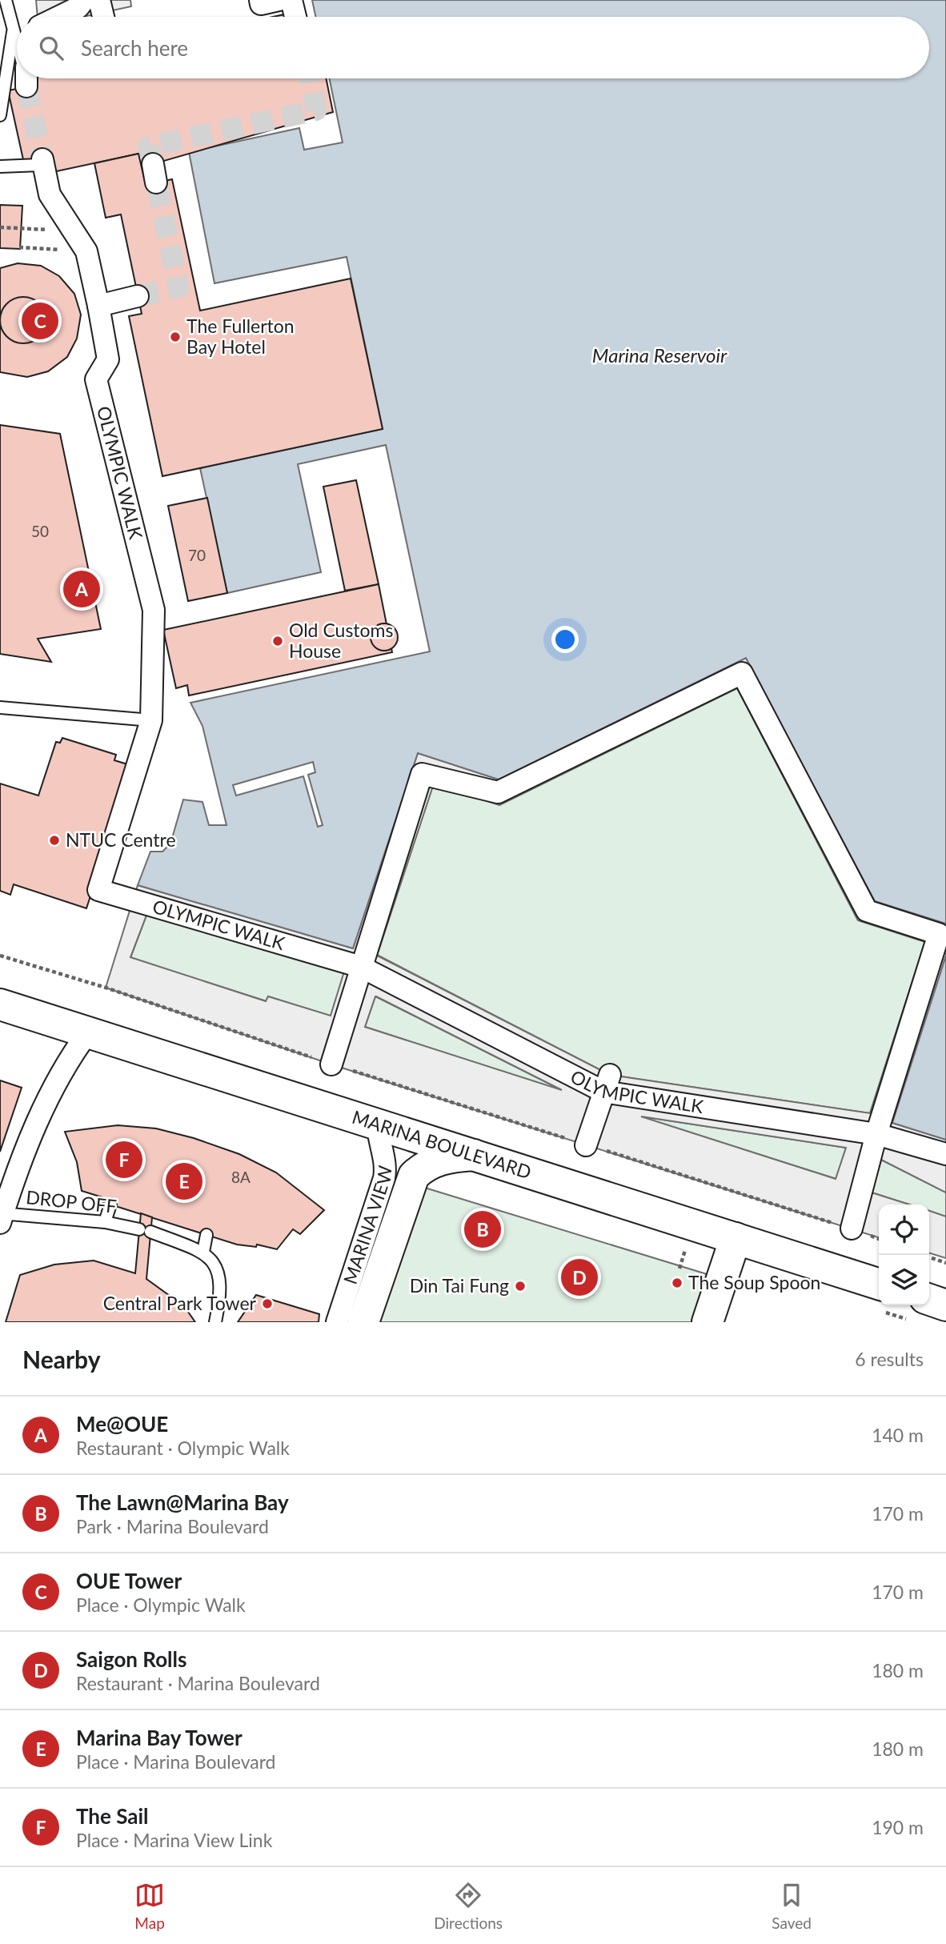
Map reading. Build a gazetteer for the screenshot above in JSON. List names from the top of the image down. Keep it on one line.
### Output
{"streets":{"main road":["MARINA BOULEVARD","MARINA VIEW"],"street":["OLYMPIC WALK"],"lane":["DROP OFF"]},"crossings":[["MARINA BOULEVARD","MARINA VIEW"]],"water":["Marina Reservoir"],"places":["The Fullerton Bay Hotel","Old Customs House","NTUC Centre","The Soup Spoon","Din Tai Fung","Central Park Tower"],"house_numbers":["50","70","8A"],"page":{"search":"Search here","pins":["C","A","F","E","B","D"],"heading":["Nearby","6 results"],"list":[{"mark":"A","name":"Me@OUE","note":"Restaurant · Olympic Walk","value":"140 m"},{"mark":"B","name":"The Lawn@Marina Bay","note":"Park · Marina Boulevard","value":"170 m"},{"mark":"C","name":"OUE Tower","note":"Place · Olympic Walk","value":"170 m"},{"mark":"D","name":"Saigon Rolls","note":"Restaurant · Marina Boulevard","value":"180 m"},{"mark":"E","name":"Marina Bay Tower","note":"Place · Marina Boulevard","value":"180 m"},{"mark":"F","name":"The Sail","note":"Place · Marina View Link","value":"190 m"}],"nav":["Map","Directions","Saved"]}}
